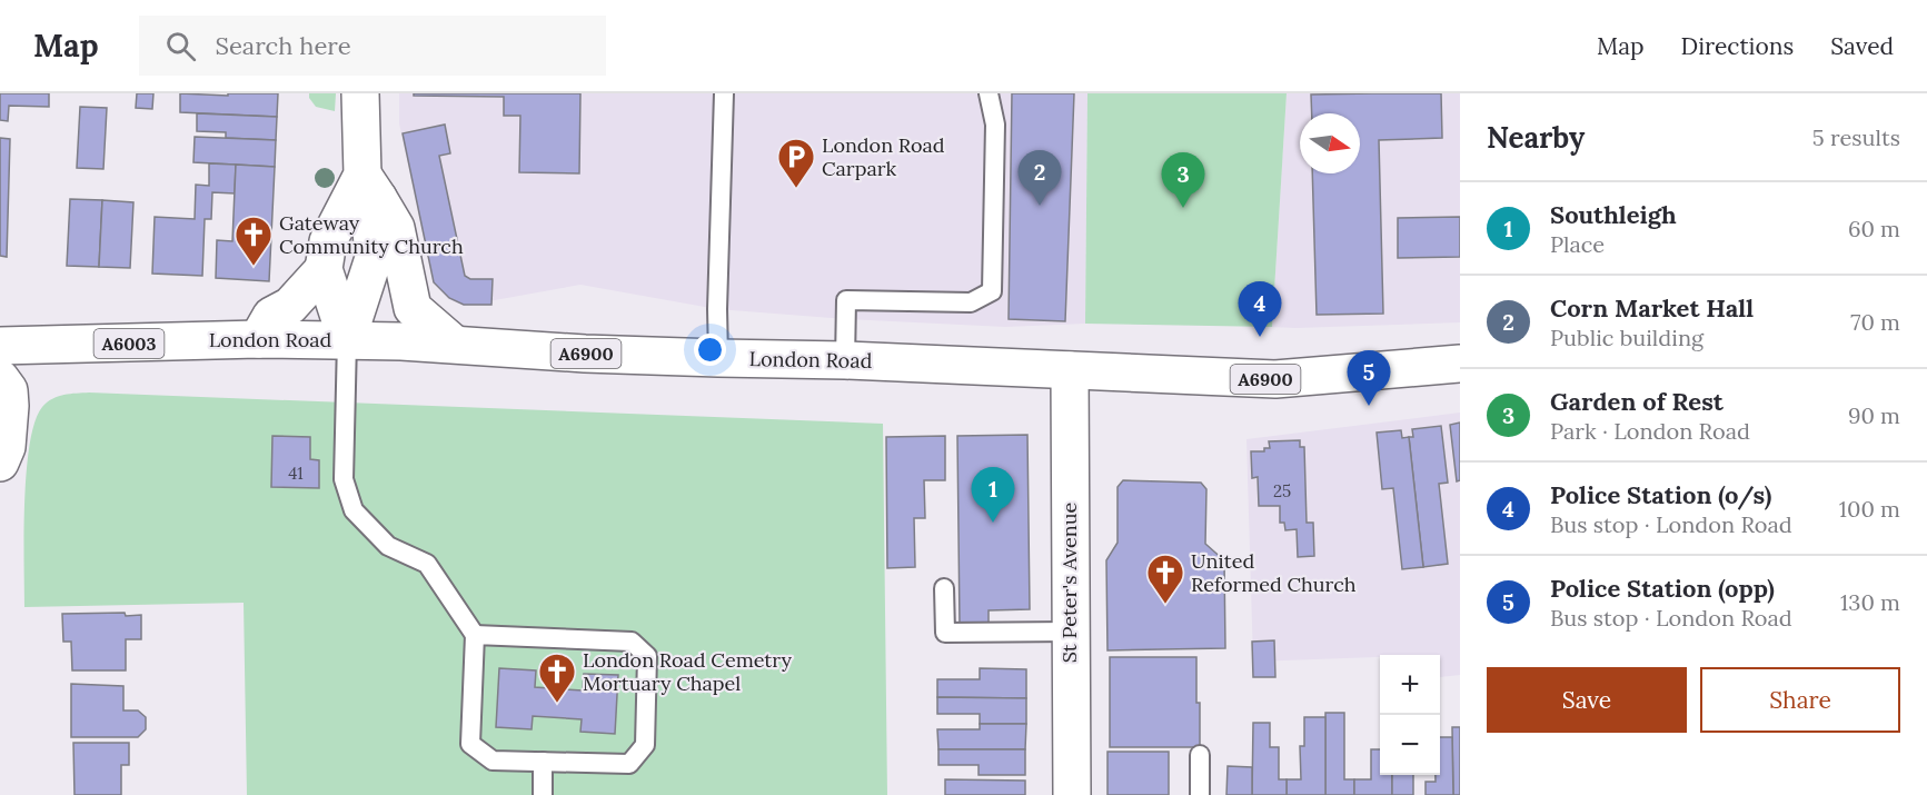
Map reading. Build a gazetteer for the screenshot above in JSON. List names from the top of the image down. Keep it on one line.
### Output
{"streets":{"main road":["London Road","A6003","A6900","St Peter's Avenue"]},"crossings":[["London Road","St Peter's Avenue"]],"places":{"parking":["London Road Carpark"],"church":["Gateway Community Church","United Reformed Church","London Road Cemetry Mortuary Chapel"]},"house_numbers":["41","25"],"north":"right","page":{"header":"Map","search":"Search here","nav":["Map","Directions","Saved"],"heading":["Nearby","5 results"],"pins":["2","3","4","5","1"],"list":[{"mark":"1","name":"Southleigh","note":"Place","value":"60 m"},{"mark":"2","name":"Corn Market Hall","note":"Public building","value":"70 m"},{"mark":"3","name":"Garden of Rest","note":"Park · London Road","value":"90 m"},{"mark":"4","name":"Police Station (o/s)","note":"Bus stop · London Road","value":"100 m"},{"mark":"5","name":"Police Station (opp)","note":"Bus stop · London Road","value":"130 m"}],"buttons":["Save","Share"],"map_buttons":["+","−"]}}
